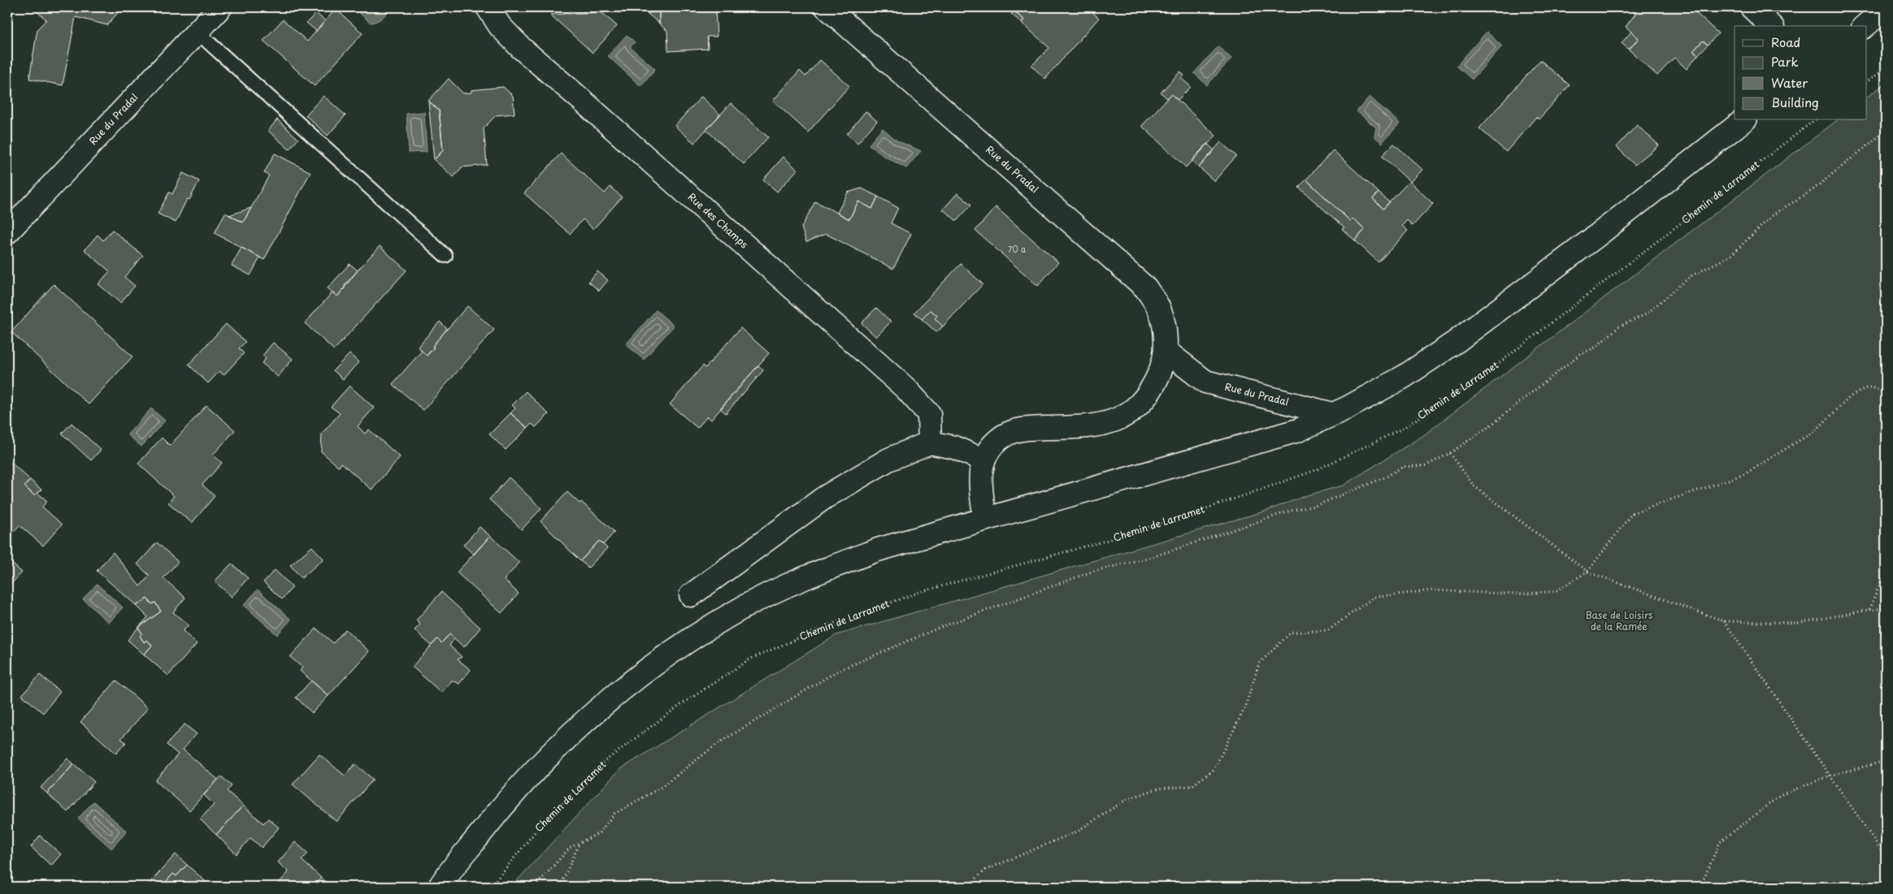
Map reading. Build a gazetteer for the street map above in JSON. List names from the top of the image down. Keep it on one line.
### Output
{"streets":{"street":["Rue du Pradal","Rue des Champs"],"path":["Chemin de Larramet"]},"parks":["Base de Loisirs de la Ramée"],"house_numbers":["70 a"],"legend":["Road","Park","Water","Building"]}
